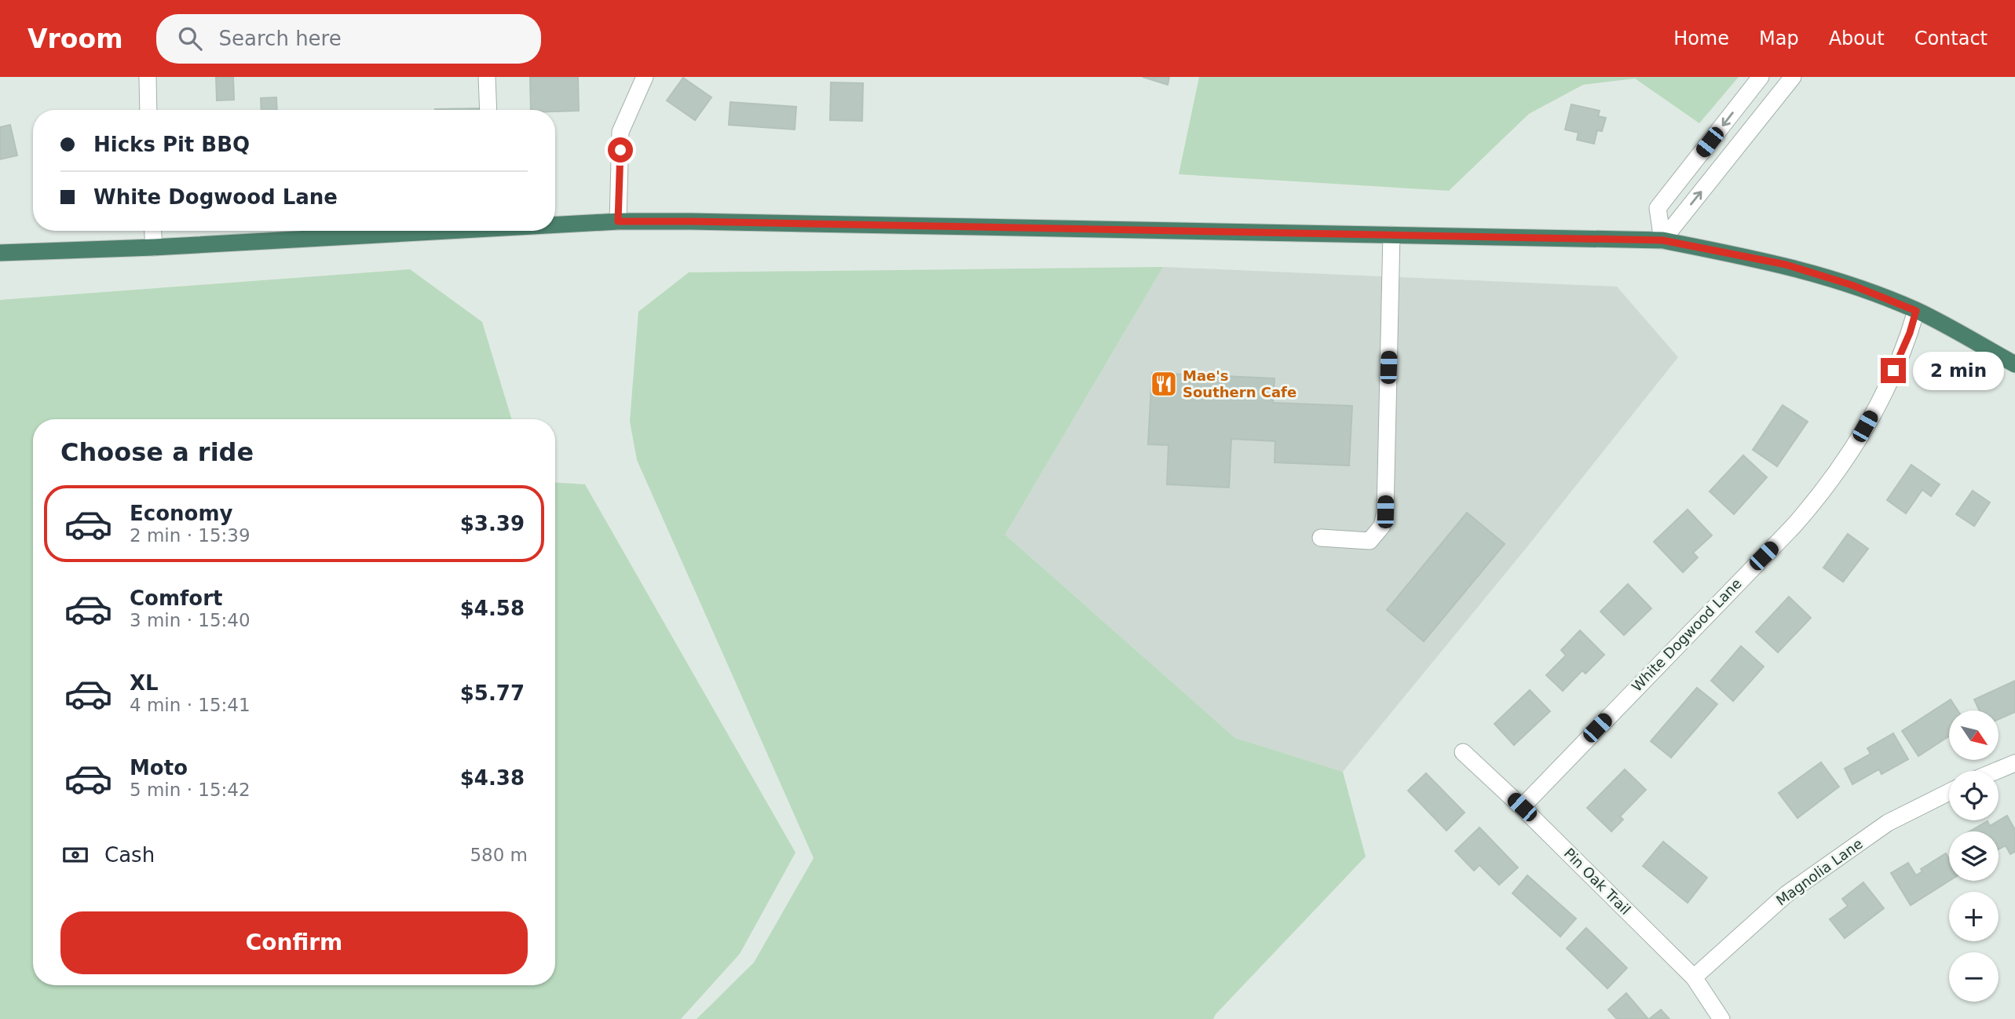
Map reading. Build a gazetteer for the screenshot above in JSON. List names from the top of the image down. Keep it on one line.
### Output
{"streets":{"street":["White Dogwood Lane","Magnolia Lane","Pin Oak Trail"]},"crossings":[["White Dogwood Lane","Pin Oak Trail"],["Magnolia Lane","Pin Oak Trail"]],"places":{"restaurant":["Mae's Southern Cafe"]},"north":"bottom right","page":{"header":"Vroom","search":"Search here","nav":["Home","Map","About","Contact"],"banner":["Hicks Pit BBQ","White Dogwood Lane"],"bubble":"2 min","heading":"Choose a ride","list":[{"name":"Economy","note":"2 min · 15:39","value":"$3.39"},{"name":"Comfort","note":"3 min · 15:40","value":"$4.58"},{"name":"XL","note":"4 min · 15:41","value":"$5.77"},{"name":"Moto","note":"5 min · 15:42","value":"$4.38"}],"map_buttons":["+","−"],"pay":["Cash","580 m"],"buttons":"Confirm"}}
